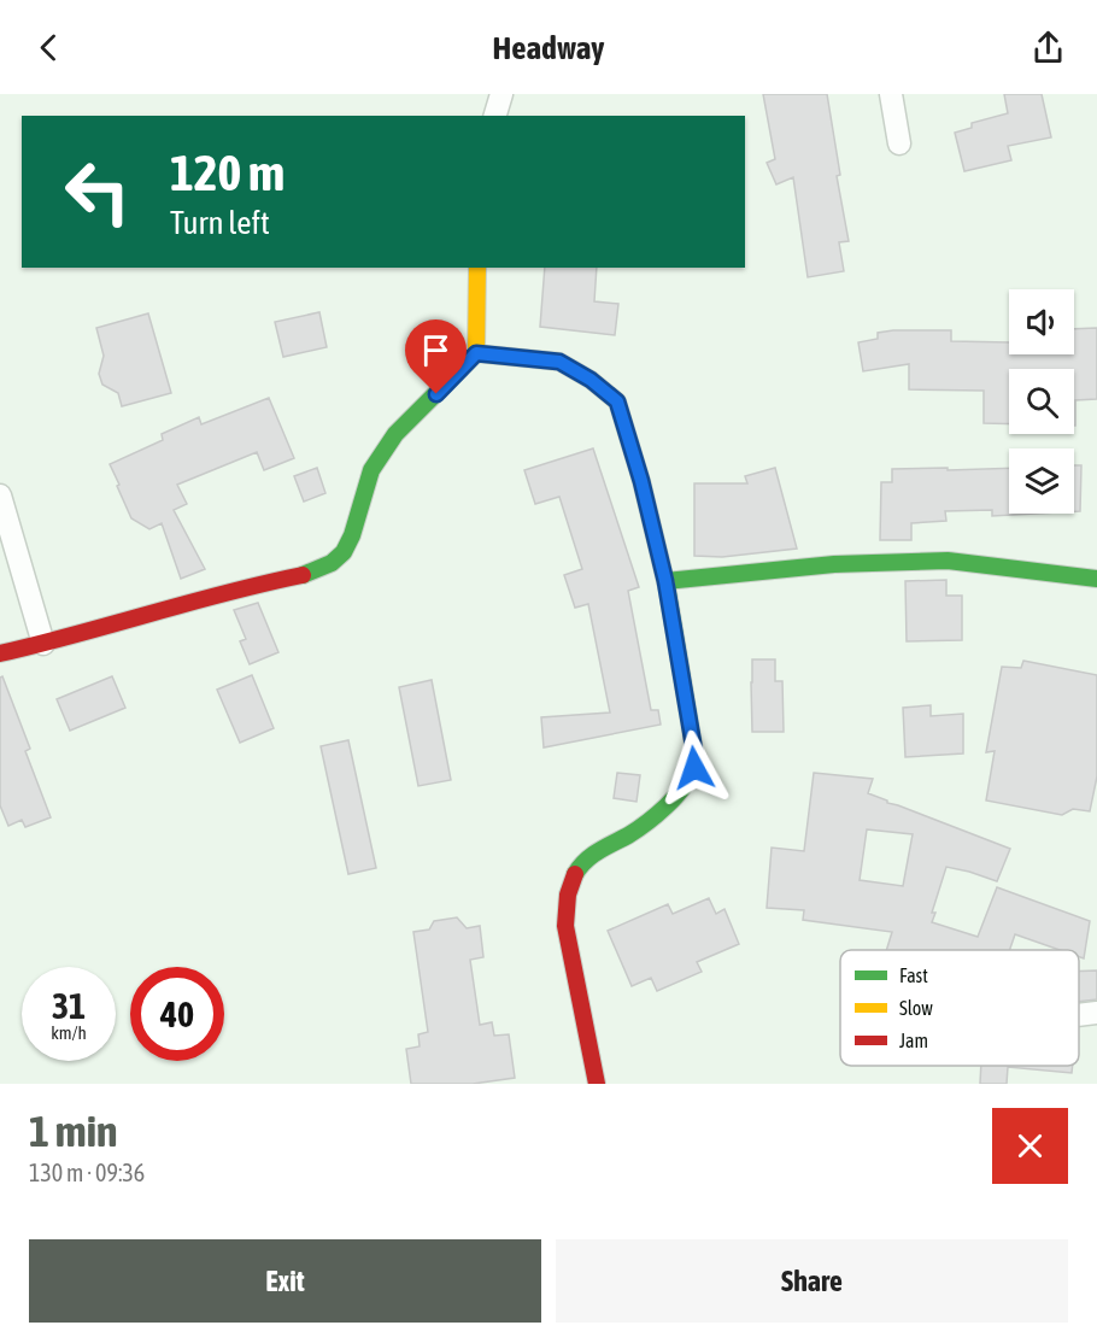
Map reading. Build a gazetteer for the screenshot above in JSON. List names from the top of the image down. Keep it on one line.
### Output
{"legend":["Fast","Slow","Jam"],"page":{"header":"Headway","turn":["120 m","Turn left"],"speed":"31 km/h","limit":"40","heading":["1 min","130 m · 09:36"],"buttons":["Exit","Share"]}}
